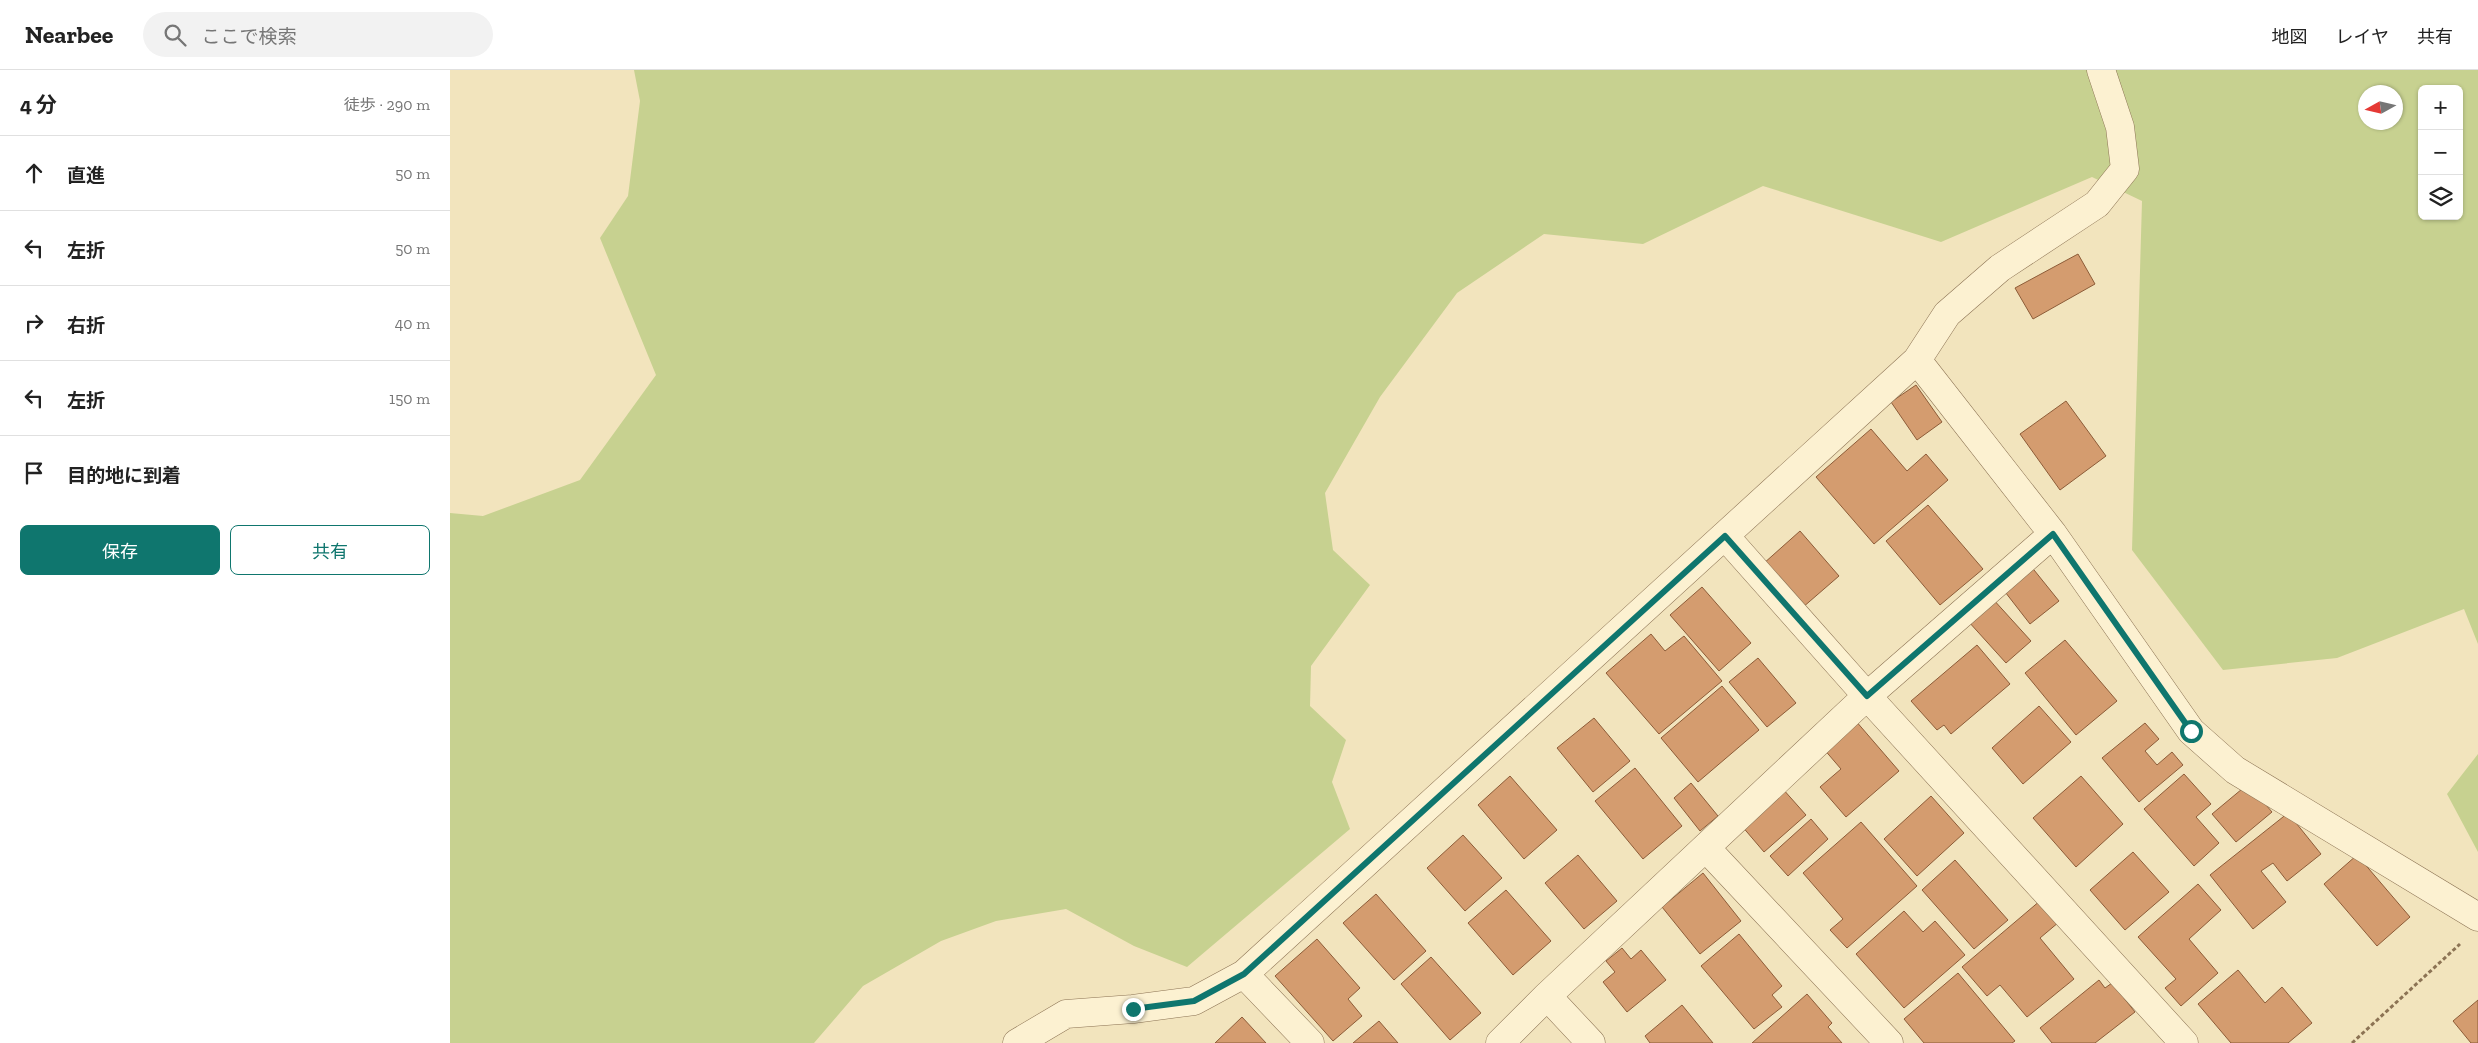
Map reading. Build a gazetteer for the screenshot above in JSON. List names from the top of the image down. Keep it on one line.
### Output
{"north":"left","page":{"header":"Nearbee","search":"ここで検索","nav":["地図","レイヤ","共有"],"heading":["4 分","徒歩 · 290 m"],"map_buttons":["+","−"],"list":[["直進","50 m"],["左折","50 m"],["右折","40 m"],["左折","150 m"],"目的地に到着"],"buttons":["保存","共有"]}}
